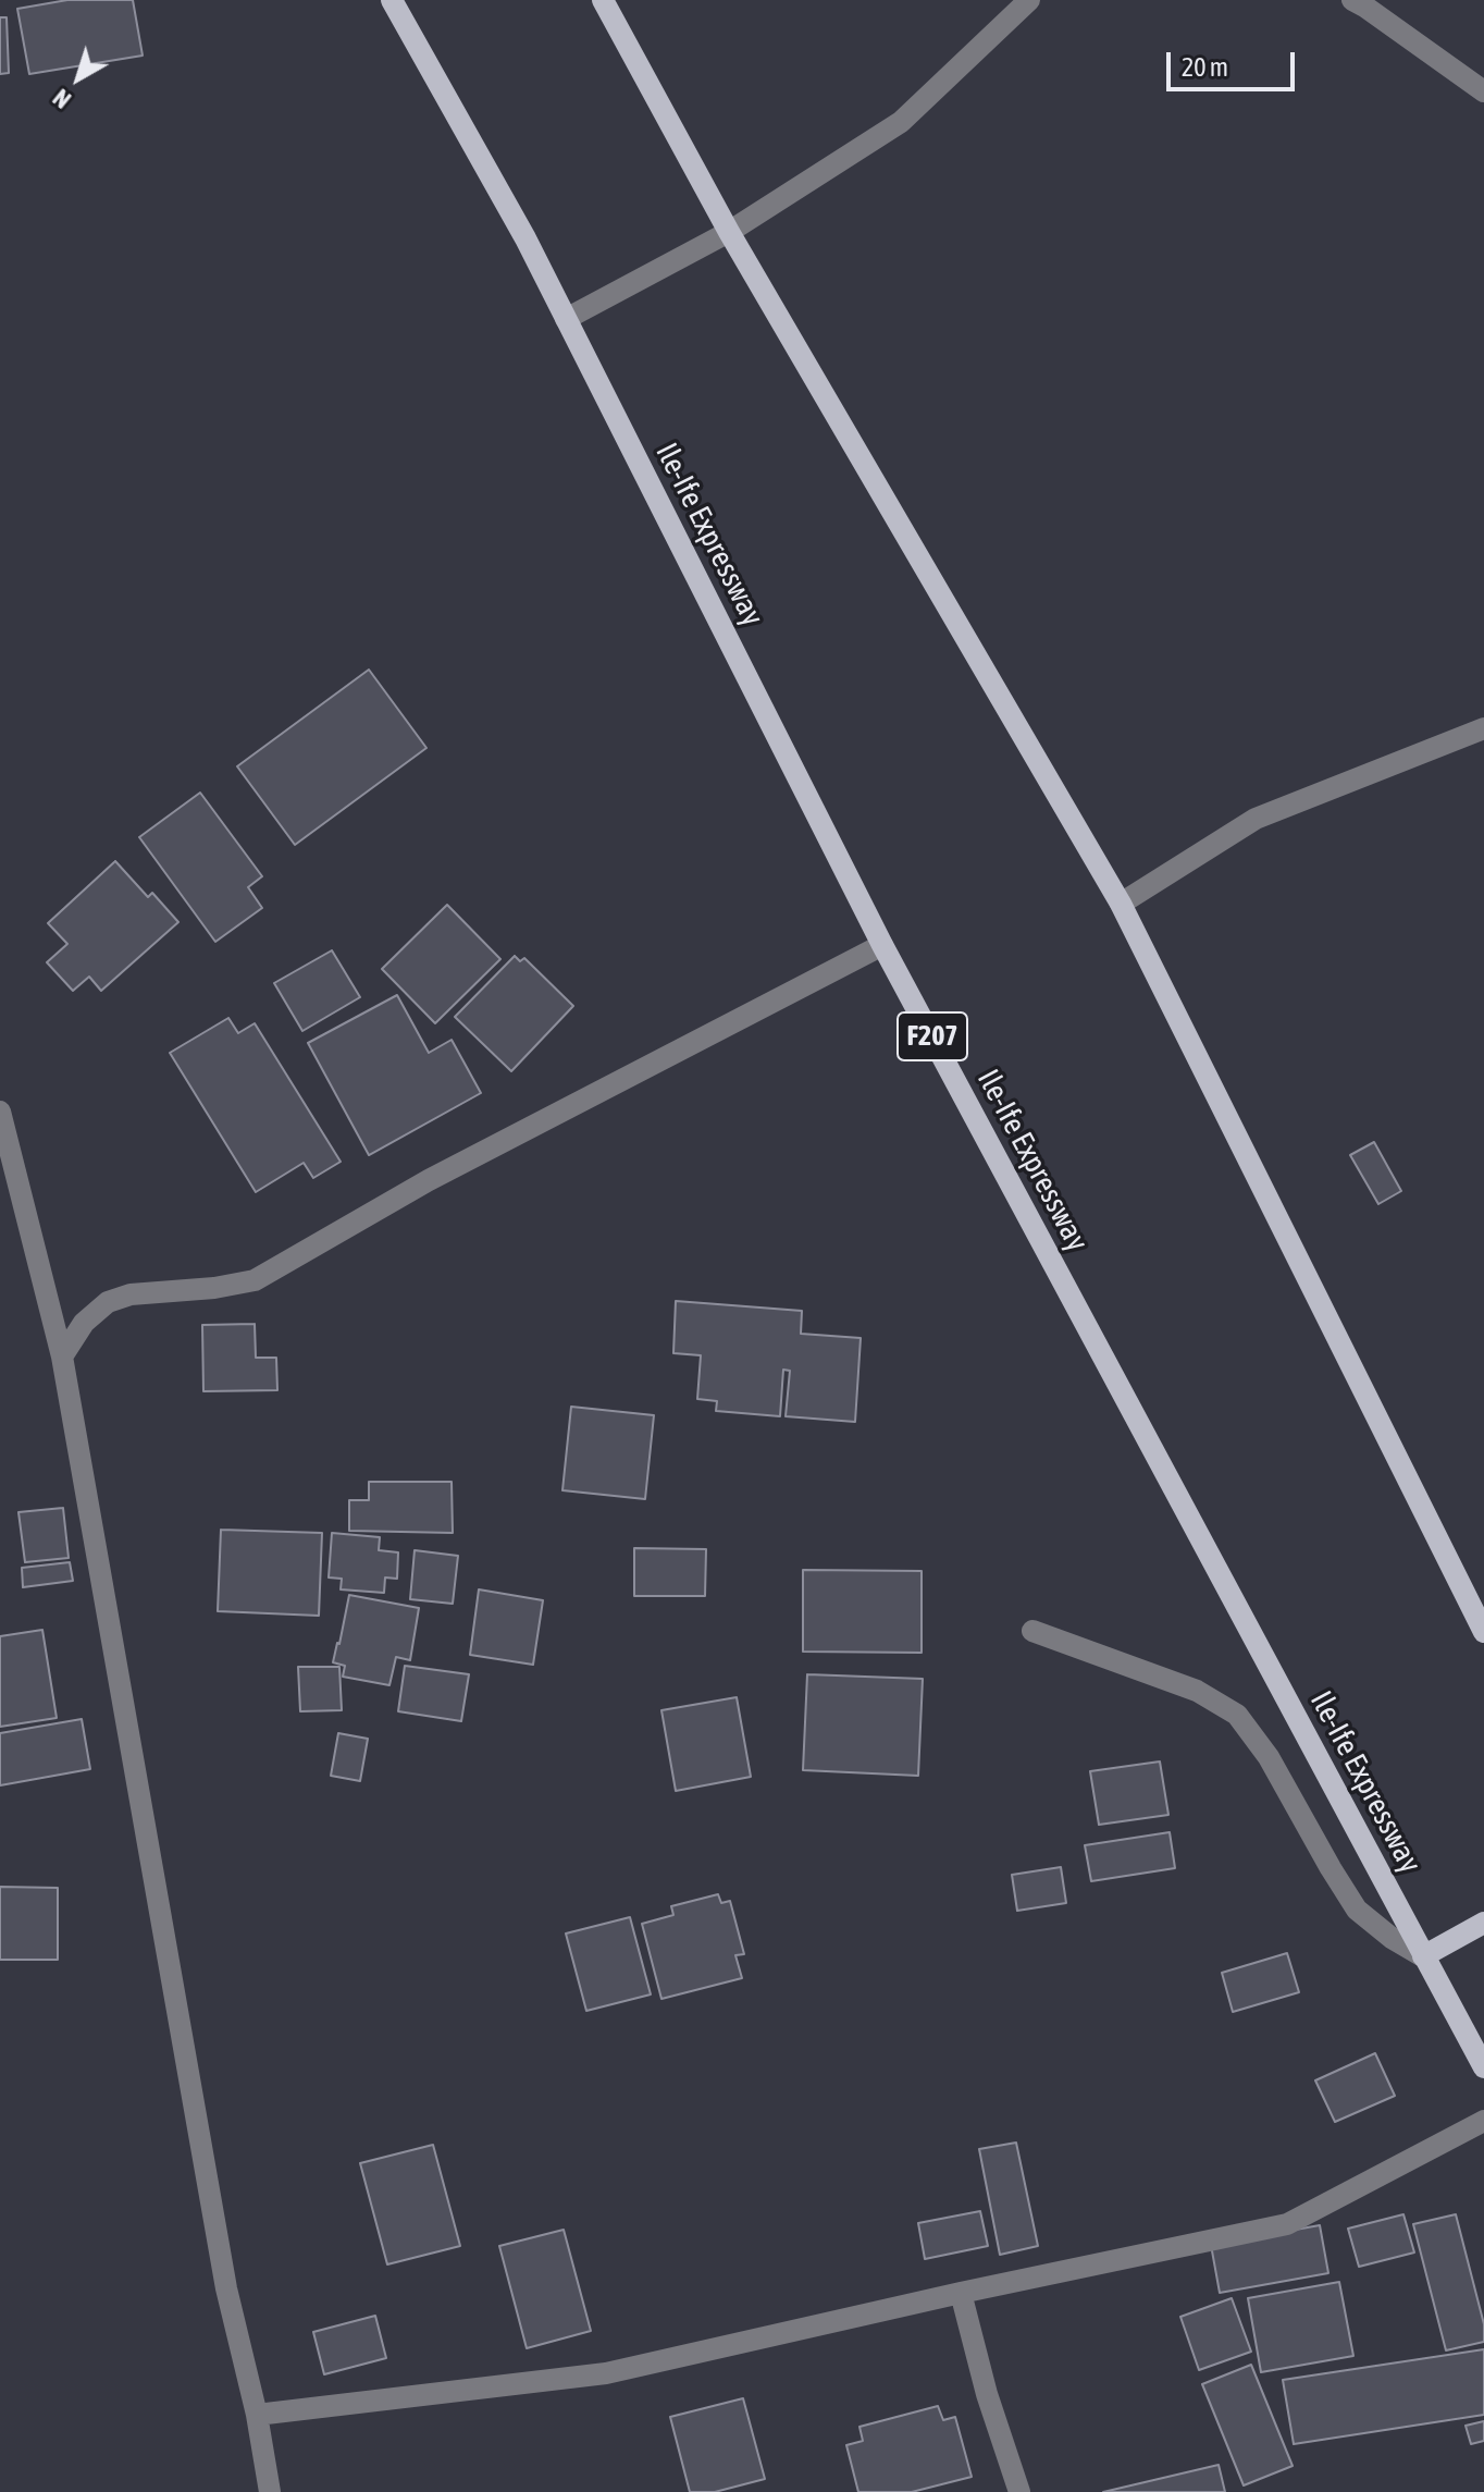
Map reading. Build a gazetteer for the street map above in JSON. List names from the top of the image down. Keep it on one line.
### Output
{"streets":{"main road":["Ile-Ife Expressway","F207"]},"scale_bar":"20 m","north":"bottom left"}
